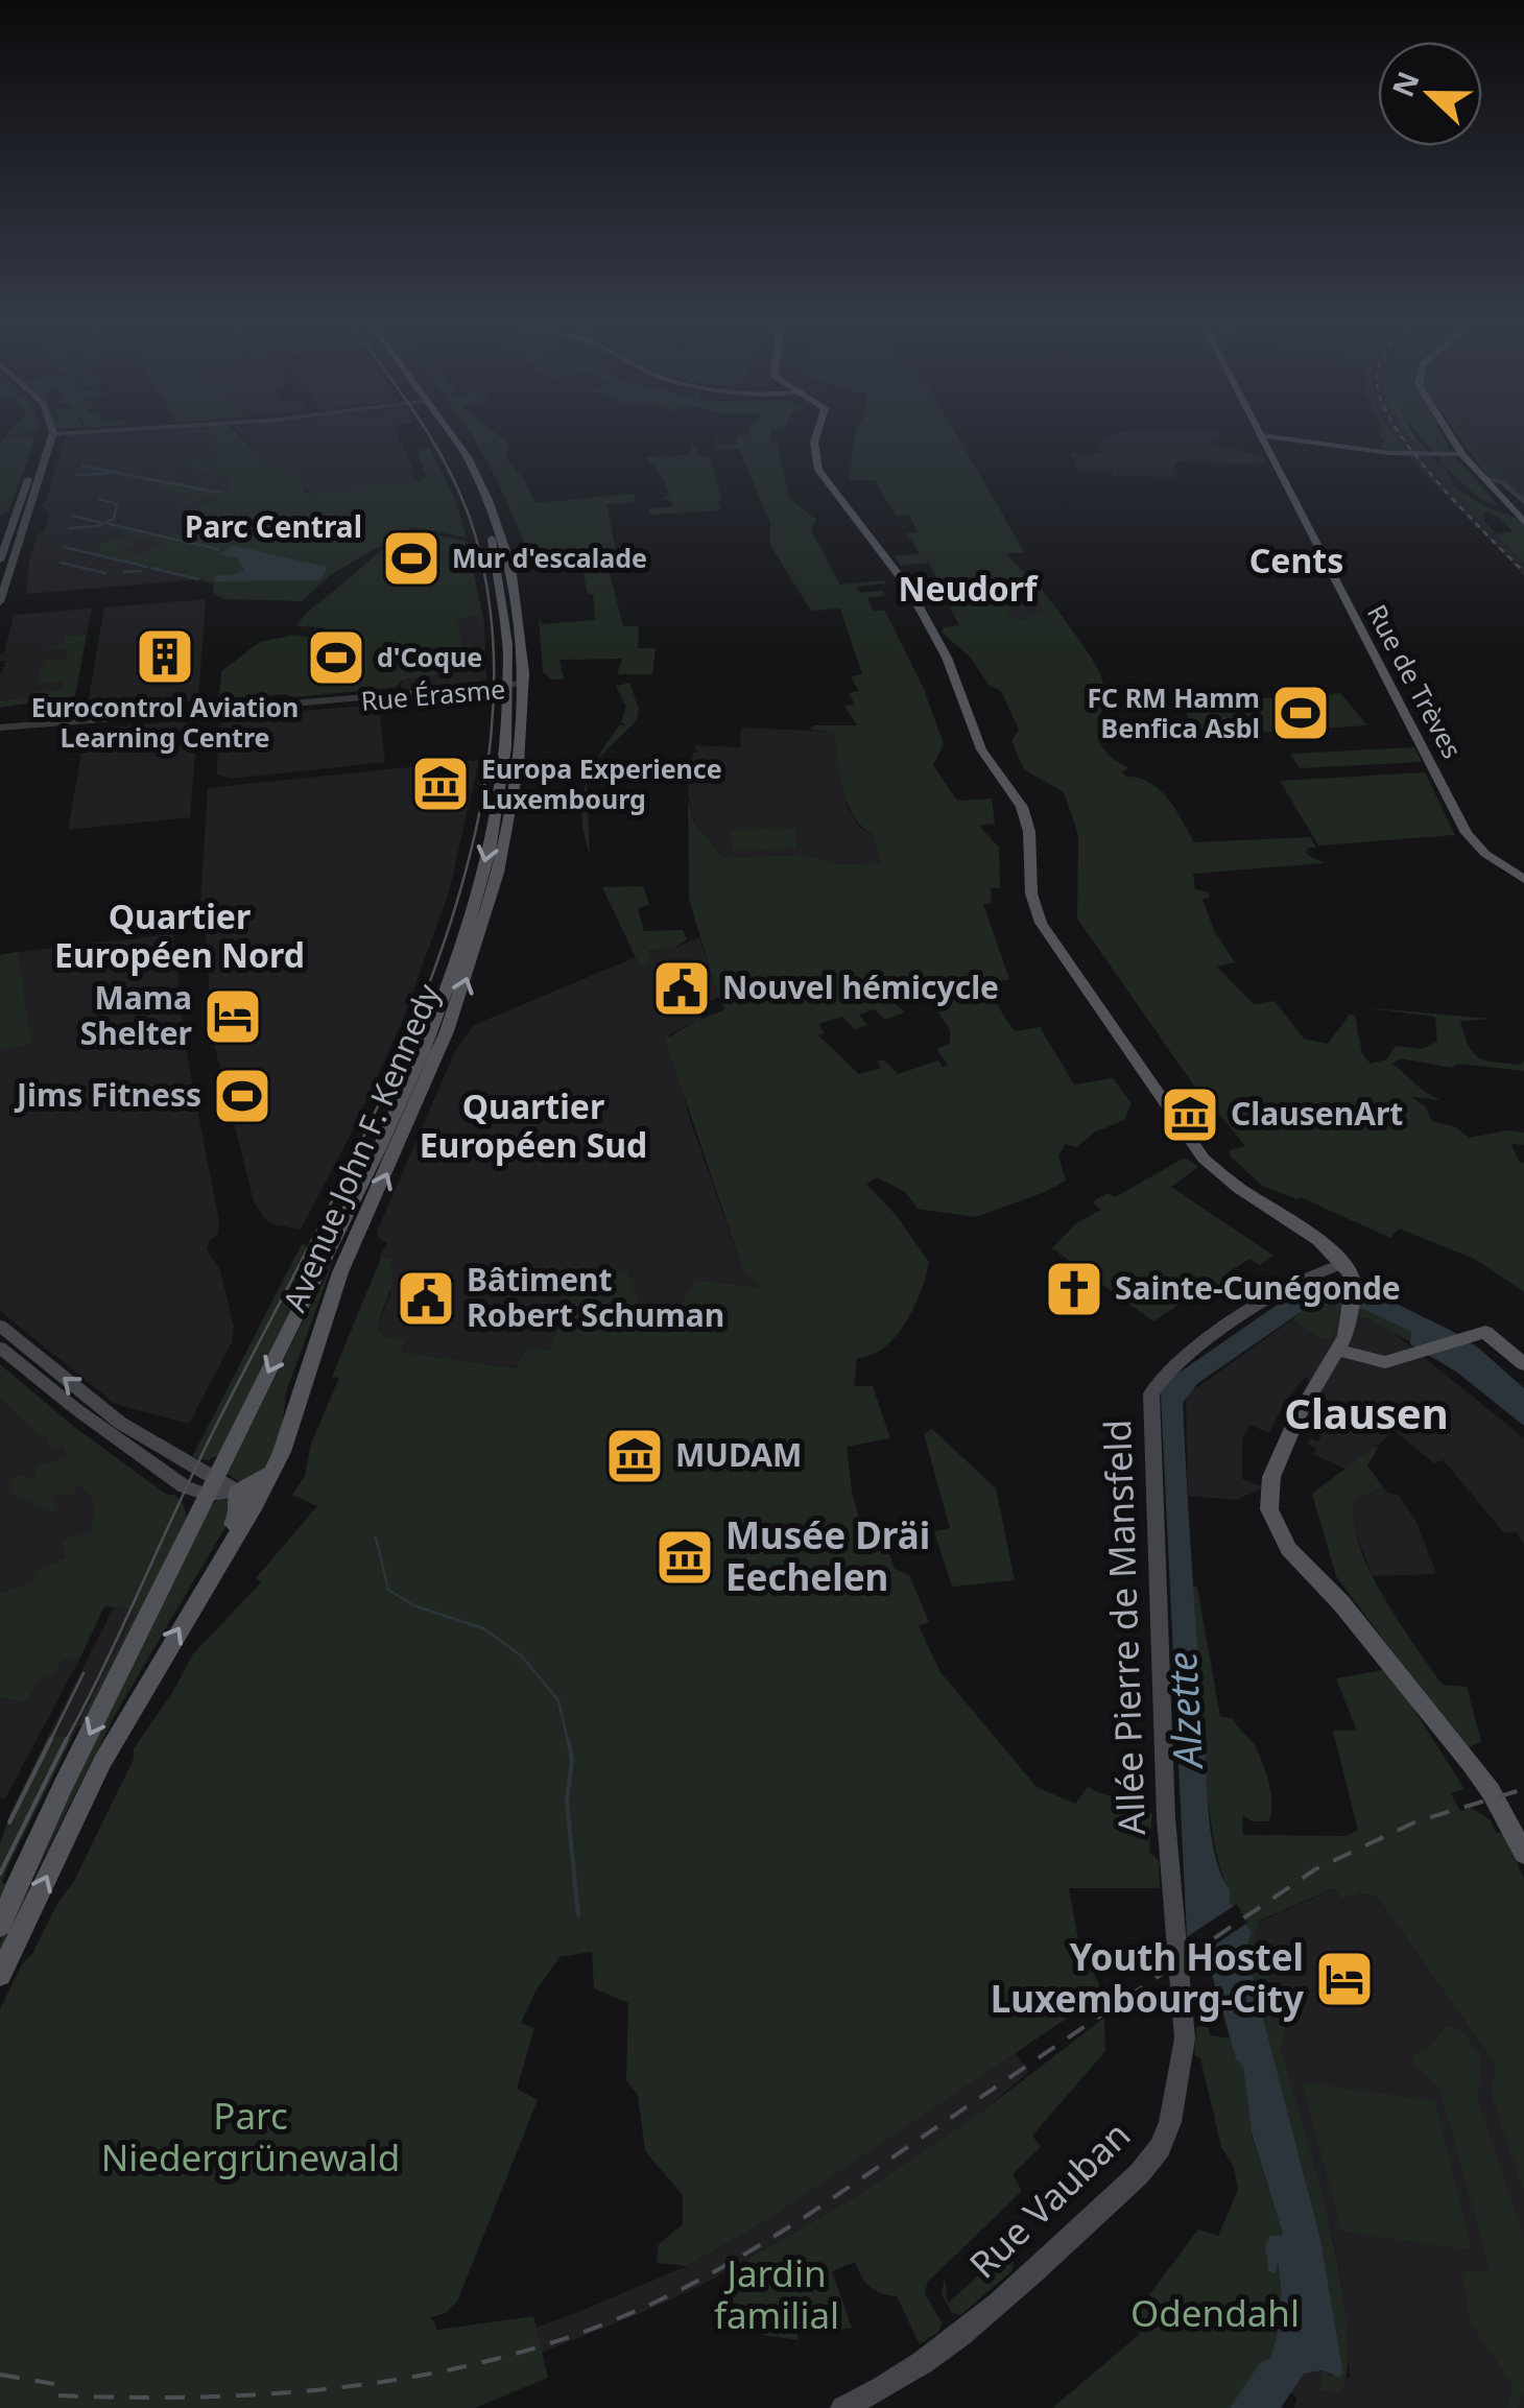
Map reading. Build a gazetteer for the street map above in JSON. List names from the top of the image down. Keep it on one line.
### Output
{"streets":{"main road":["Rue de Trèves","Avenue John F. Kennedy","Allée Pierre de Mansfeld","Rue Vauban"],"street":["Rue Érasme"]},"crossings":[["Rue Érasme","Avenue John F. Kennedy"],["Allée Pierre de Mansfeld","Rue Vauban"]],"districts":["Parc Central","Cents","Neudorf","Quartier Européen Nord","Quartier Européen Sud","Clausen"],"water":["Alzette"],"parks":["Parc Niedergrünewald","Jardin familial","Odendahl"],"places":{"sports":["Mur d'escalade","d'Coque","FC RM Hamm Benfica Asbl","Jims Fitness"],"building":["Eurocontrol Aviation Learning Centre"],"museum":["Europa Experience Luxembourg","ClausenArt","MUDAM","Musée Dräi Eechelen"],"public building":["Nouvel hémicycle","Bâtiment Robert Schuman"],"hotel":["Mama Shelter","Youth Hostel Luxembourg-City"],"church":["Sainte-Cunégonde"]},"north":"left"}
